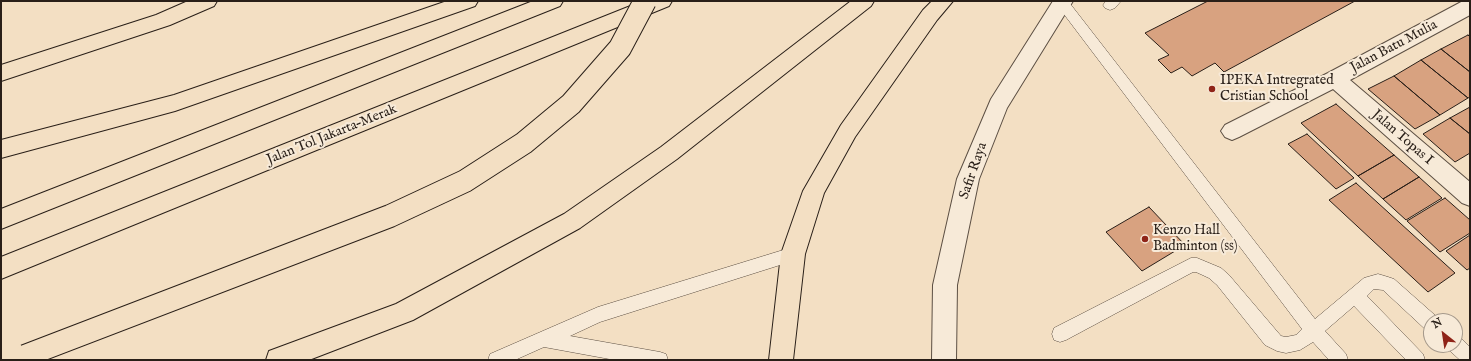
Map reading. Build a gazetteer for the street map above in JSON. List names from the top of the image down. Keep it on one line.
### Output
{"streets":{"highway":["Jalan Tol Jakarta–Merak"],"street":["Jalan Batu Mulia","Jalan Topas I","Safir Raya"]},"crossings":[["Jalan Batu Mulia","Jalan Topas I"]],"places":["IPEKA Intregrated Cristian School","Kenzo Hall Badminton (ss)"],"north":"top left"}
